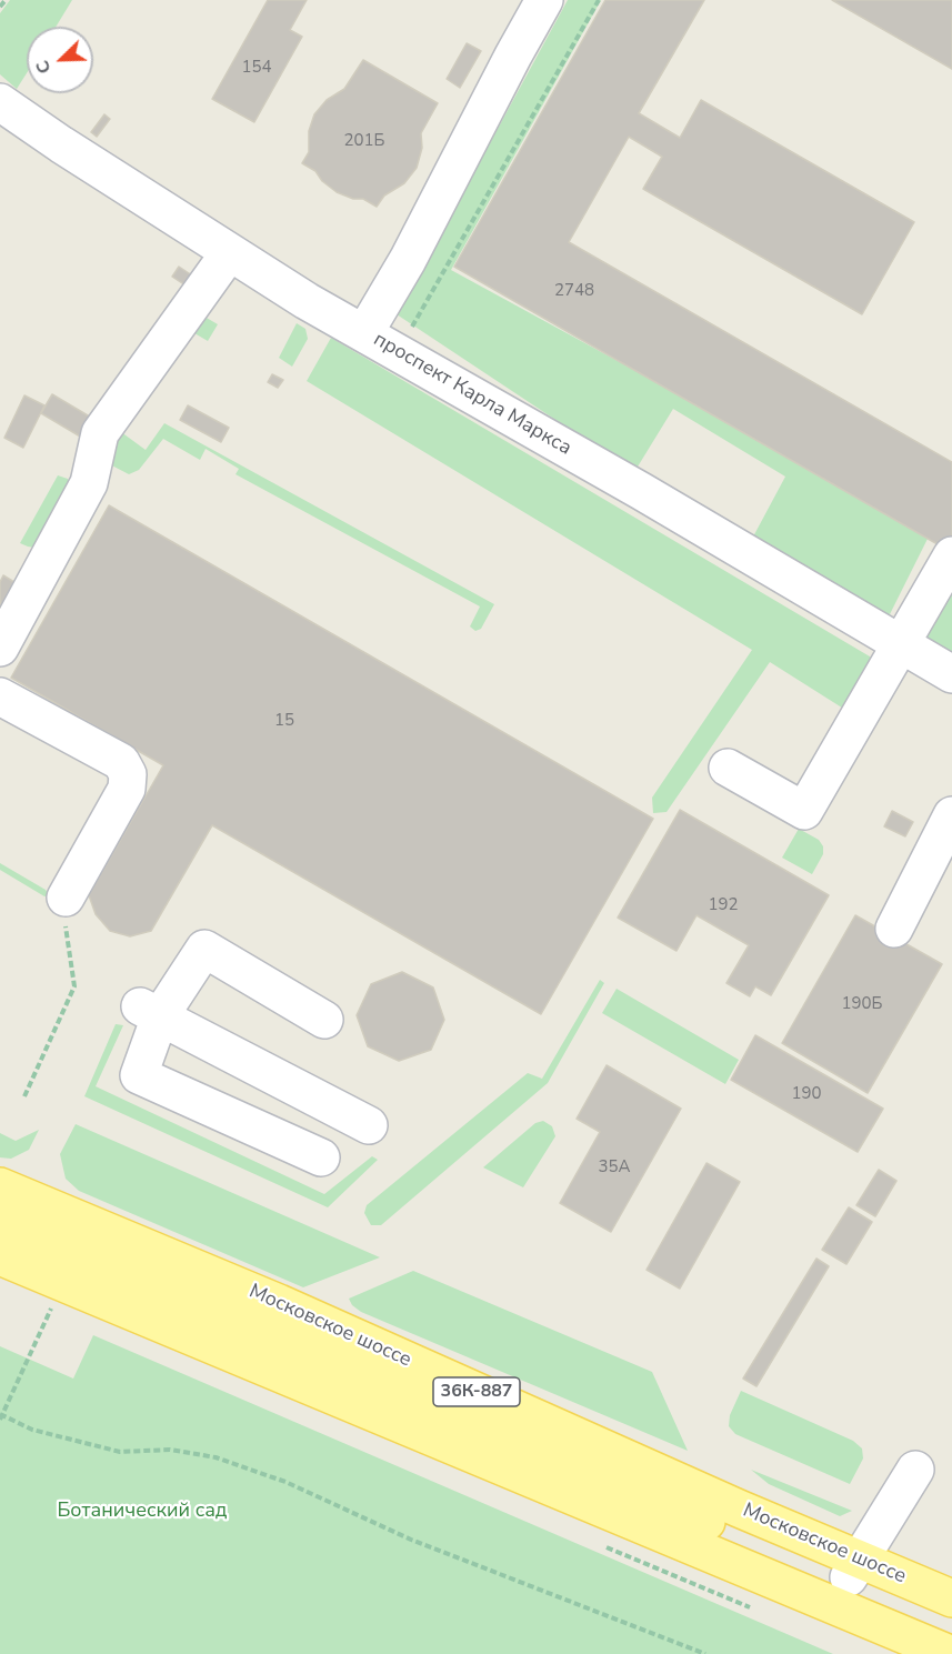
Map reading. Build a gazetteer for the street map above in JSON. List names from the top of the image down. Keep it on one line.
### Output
{"streets":{"main road":["Московское шоссе","36К-887"],"street":["проспект Карла Маркса"]},"parks":["Ботанический сад"],"house_numbers":["154","201Б","2748","15","192","190Б","190","35А"],"north":"bottom left"}
